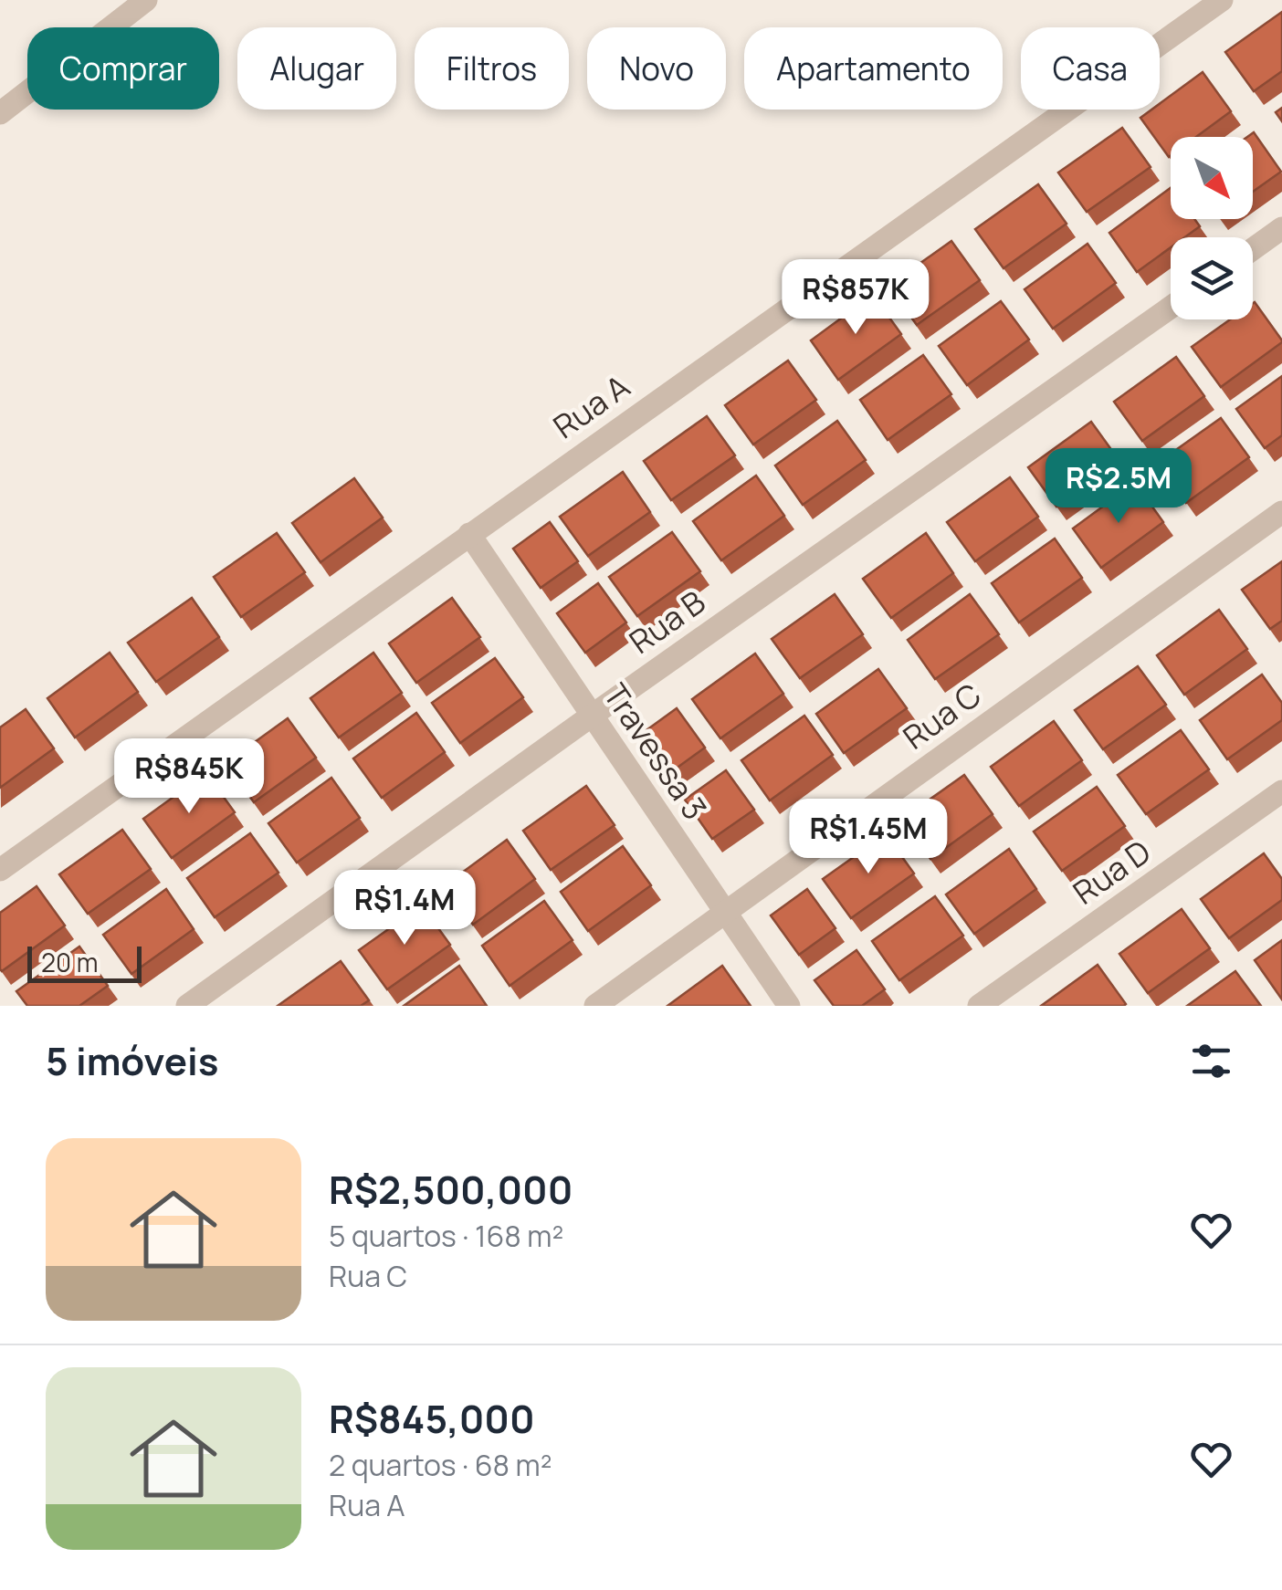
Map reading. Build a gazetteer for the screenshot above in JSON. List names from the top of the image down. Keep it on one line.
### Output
{"streets":{"street":["Rua A","Rua B","Rua C","Travessa 3","Rua D"]},"crossings":[["Rua A","Travessa 3"],["Rua B","Travessa 3"],["Rua C","Travessa 3"]],"scale_bar":"20 m","north":"bottom right","page":{"chip":["Comprar","Alugar","Filtros","Novo","Apartamento","Casa"],"price":["R$857K","R$2.5M","R$845K","R$1.45M","R$1.4M"],"scale":"20 m","heading":"5 imóveis","list":[{"name":"R$2,500,000","note":"5 quartos · 168 m² · Rua C"},{"name":"R$845,000","note":"2 quartos · 68 m² · Rua A"}]}}
